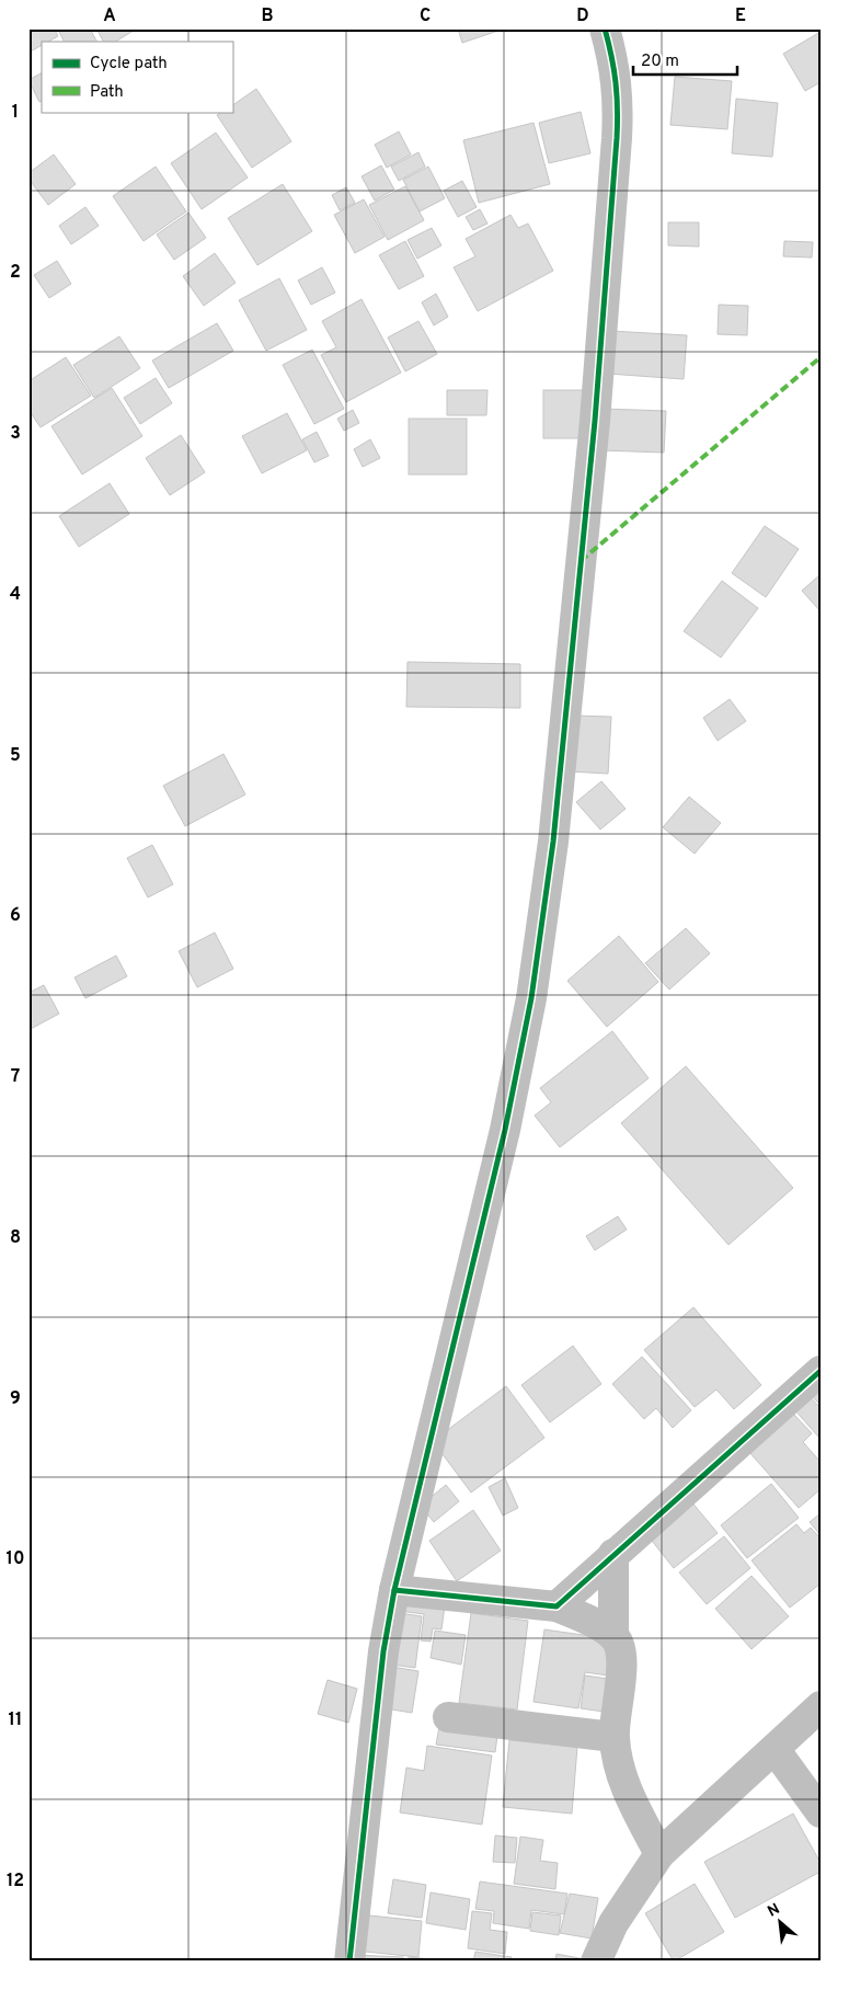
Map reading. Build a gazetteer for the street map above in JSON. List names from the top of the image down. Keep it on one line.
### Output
{"legend":["Cycle path","Path"],"scale_bar":"20 m","north":"top left","grid":{"columns":["A","B","C","D","E"],"rows":["1","2","3","4","5","6","7","8","9","10","11","12"]}}
